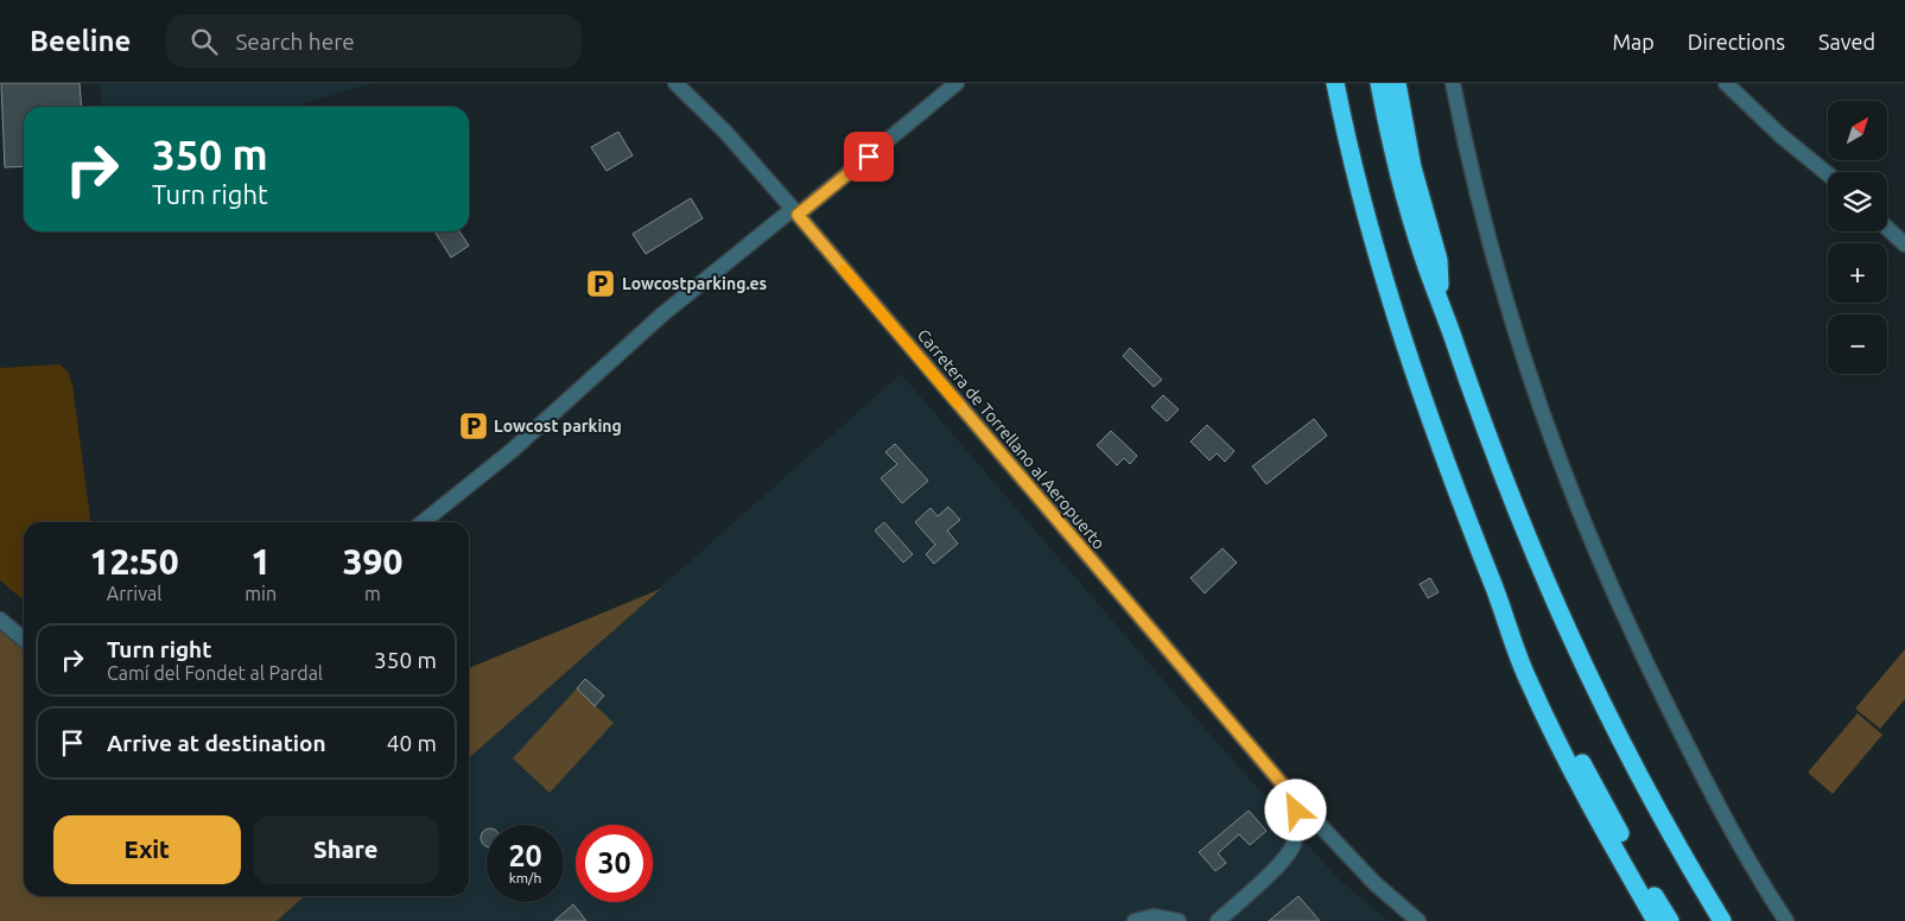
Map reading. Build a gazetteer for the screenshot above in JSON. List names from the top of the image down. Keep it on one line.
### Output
{"streets":{"street":["Carretera de Torrellano al Aeropuerto"]},"places":{"parking":["Lowcostparking.es","Lowcost parking"]},"north":"top right","page":{"header":"Beeline","search":"Search here","nav":["Map","Directions","Saved"],"map_buttons":["+","−"],"turn":["350 m","Turn right"],"eta":["12:50","Arrival","1","min","390","m"],"list":[{"name":"Turn right","note":"Camí del Fondet al Pardal","value":"350 m"},{"name":"Arrive at destination","value":"40 m"}],"buttons":["Exit","Share"],"speed":"20 km/h","limit":"30"}}
